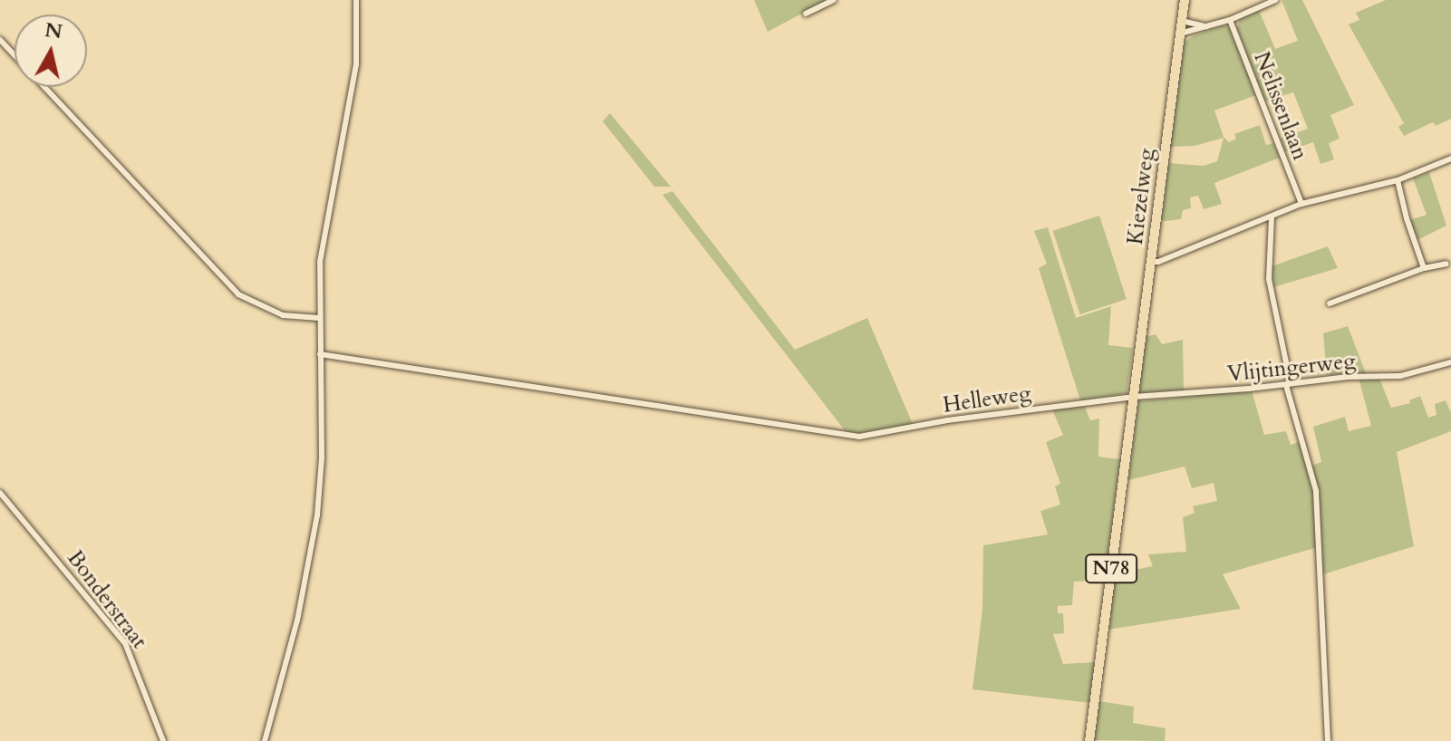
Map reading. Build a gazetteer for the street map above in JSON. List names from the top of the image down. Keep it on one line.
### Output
{"streets":{"main road":["Kiezelweg","N78"],"street":["Nelissenlaan","Vlijtingerweg","Helleweg","Bonderstraat"]},"crossings":[["Kiezelweg","Vlijtingerweg"],["Kiezelweg","Helleweg"],["Kiezelweg","N78"],["Vlijtingerweg","Helleweg"],["Vlijtingerweg","N78"],["Helleweg","N78"]],"north":"top"}
